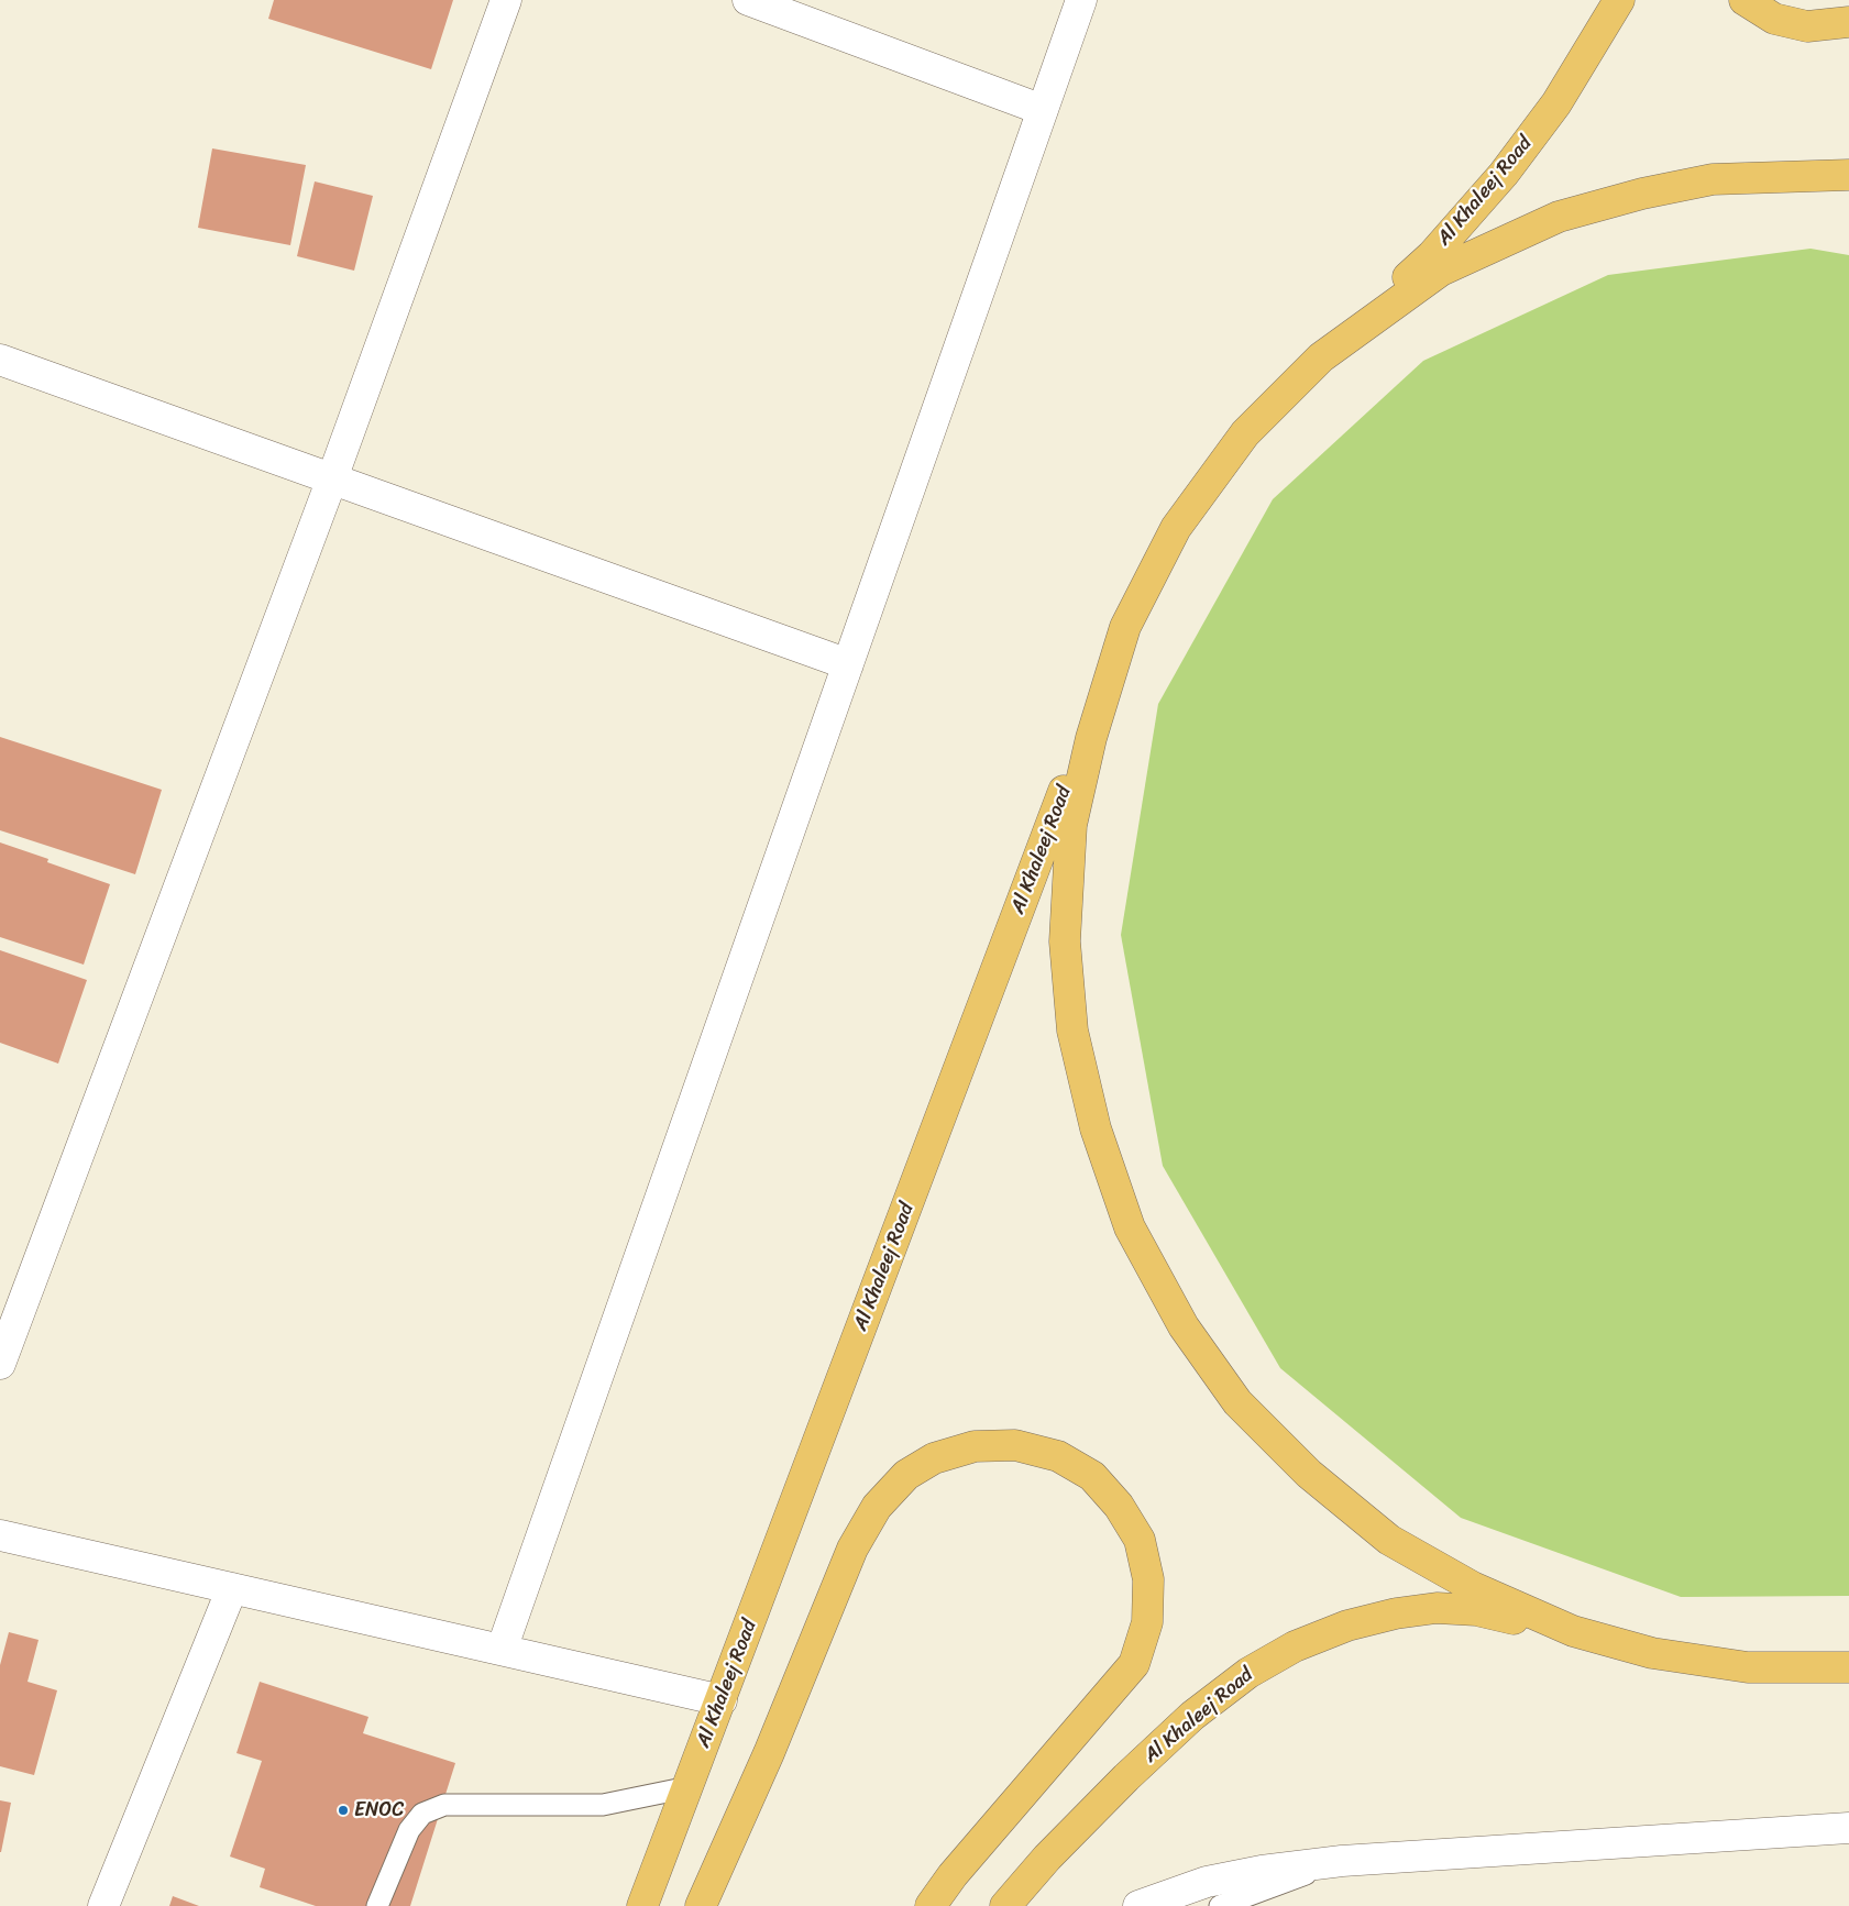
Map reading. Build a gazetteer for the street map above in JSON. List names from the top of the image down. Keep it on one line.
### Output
{"streets":{"main road":["Al Khaleej Road"]},"places":["ENOC"]}
